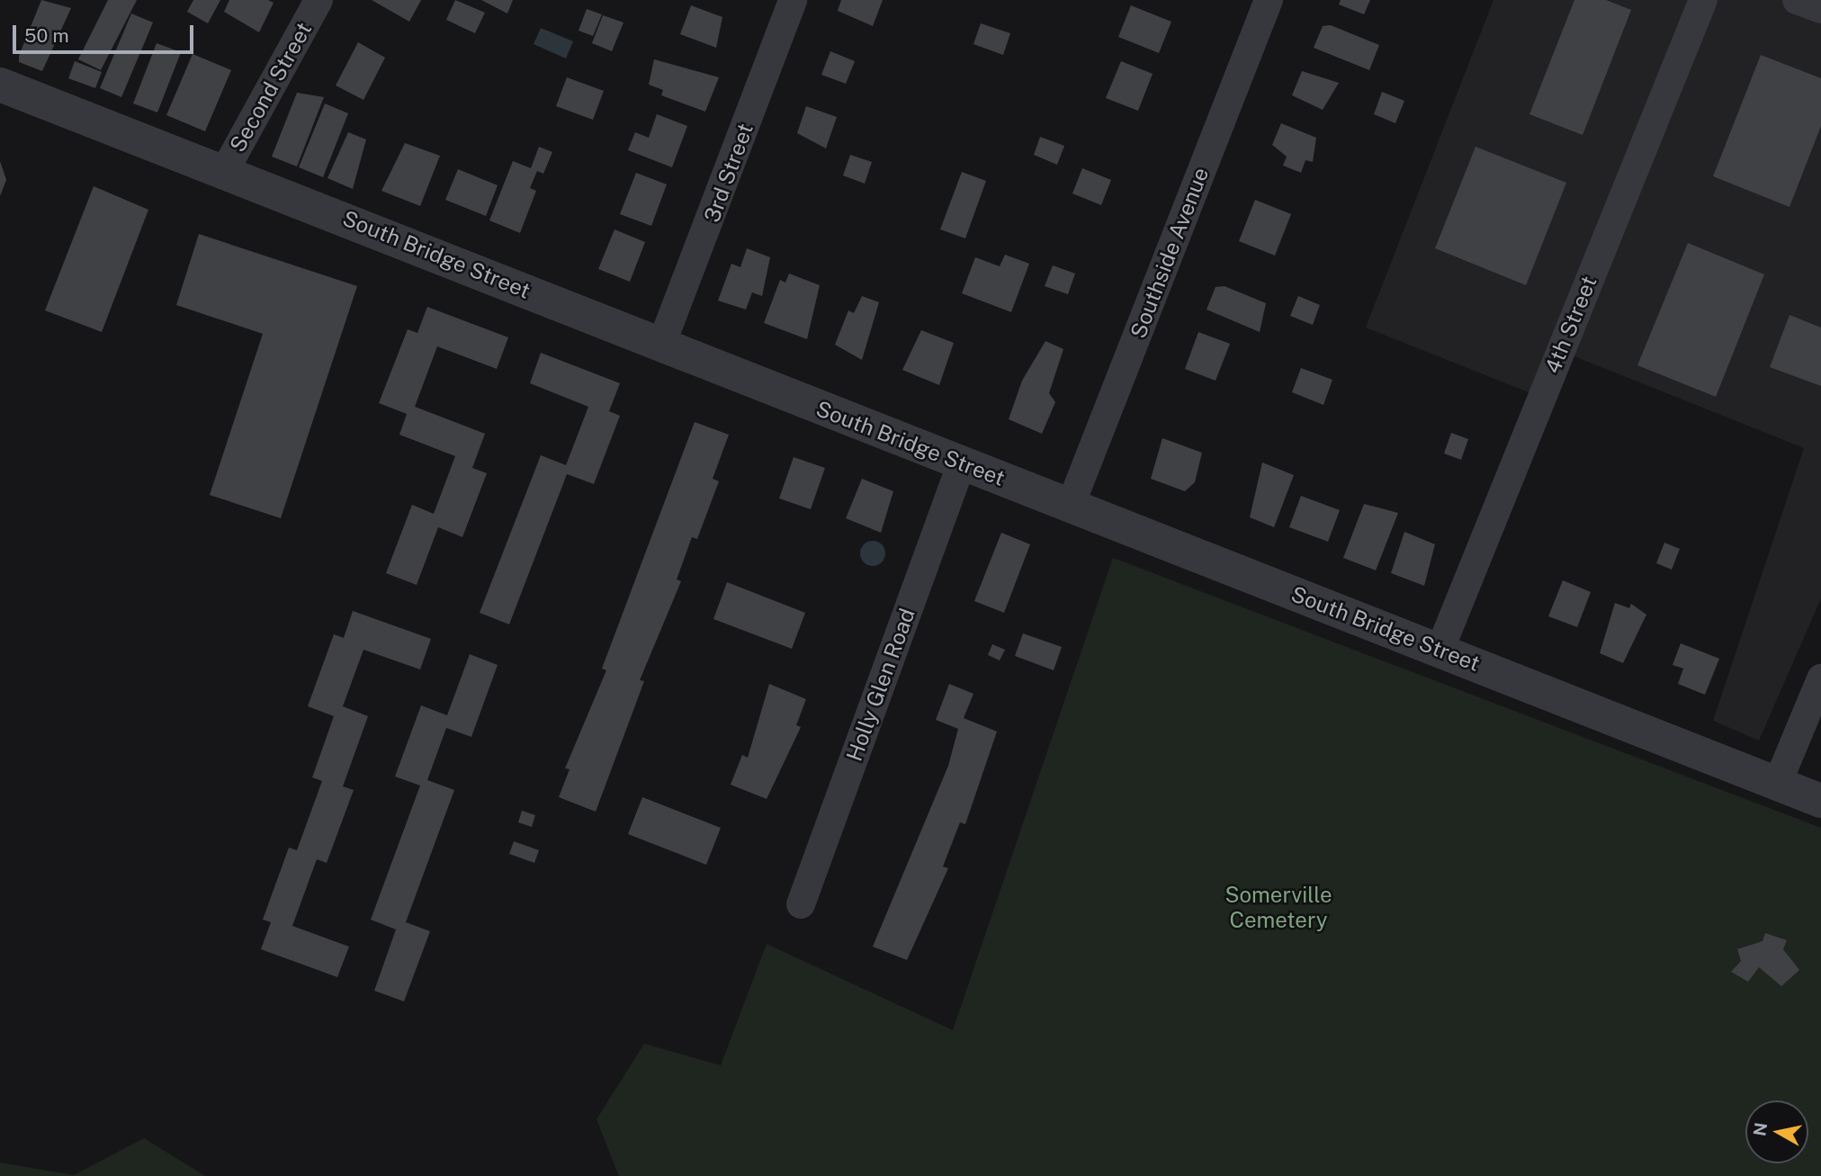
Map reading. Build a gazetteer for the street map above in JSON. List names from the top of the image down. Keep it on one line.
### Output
{"streets":{"street":["Second Street","3rd Street","Southside Avenue","South Bridge Street","4th Street","Holly Glen Road"]},"crossings":[["Second Street","South Bridge Street"],["3rd Street","South Bridge Street"],["Southside Avenue","South Bridge Street"],["South Bridge Street","4th Street"],["South Bridge Street","Holly Glen Road"]],"parks":["Somerville Cemetery"],"scale_bar":"50 m","north":"left"}
